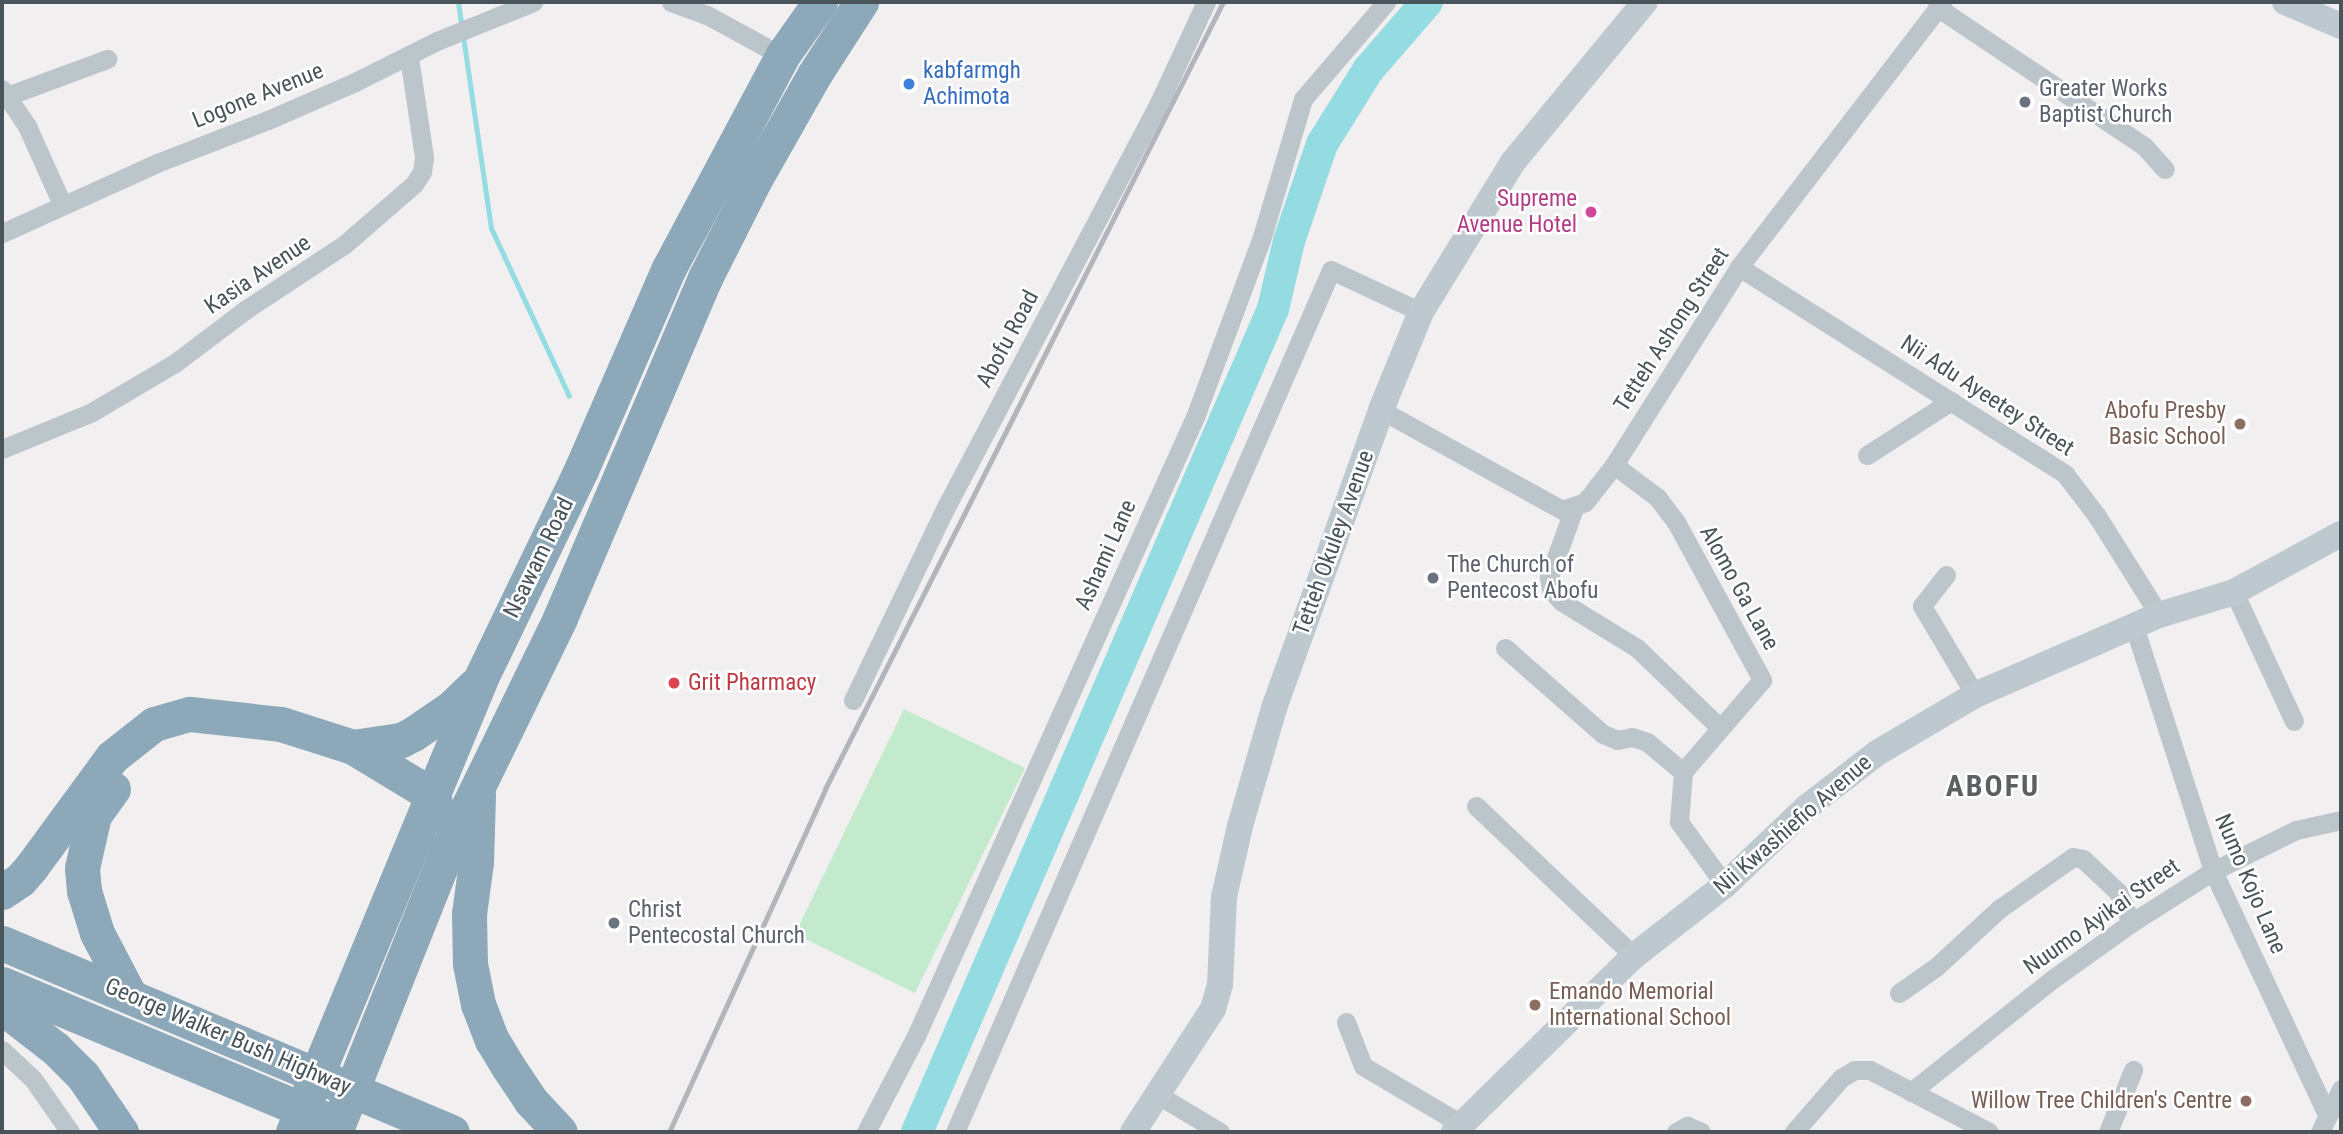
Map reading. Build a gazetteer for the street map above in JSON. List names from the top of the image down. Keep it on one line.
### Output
{"streets":{"highway":["Nsawam Road","George Walker Bush Highway"],"street":["Logone Avenue","Kasia Avenue","Tetteh Ashong Street","Abofu Road","Nii Adu Ayeetey Street","Tetteh Okuley Avenue","Ashami Lane","Alomo Ga Lane","Nii Kwashiefio Avenue","Numo Kojo Lane","Nuumo Ayikai Street"]},"crossings":[["Logone Avenue","Kasia Avenue"],["Tetteh Ashong Street","Nii Adu Ayeetey Street"],["Tetteh Ashong Street","Alomo Ga Lane"],["Nii Adu Ayeetey Street","Nii Kwashiefio Avenue"],["Nii Kwashiefio Avenue","Numo Kojo Lane"],["Numo Kojo Lane","Nuumo Ayikai Street"]],"districts":["ABOFU"],"places":["kabfarmgh Achimota","Greater Works Baptist Church","Supreme Avenue Hotel","Abofu Presby Basic School","The Church of Pentecost Abofu","Grit Pharmacy","Christ Pentecostal Church","Emando Memorial International School","Willow Tree Children's Centre"]}
